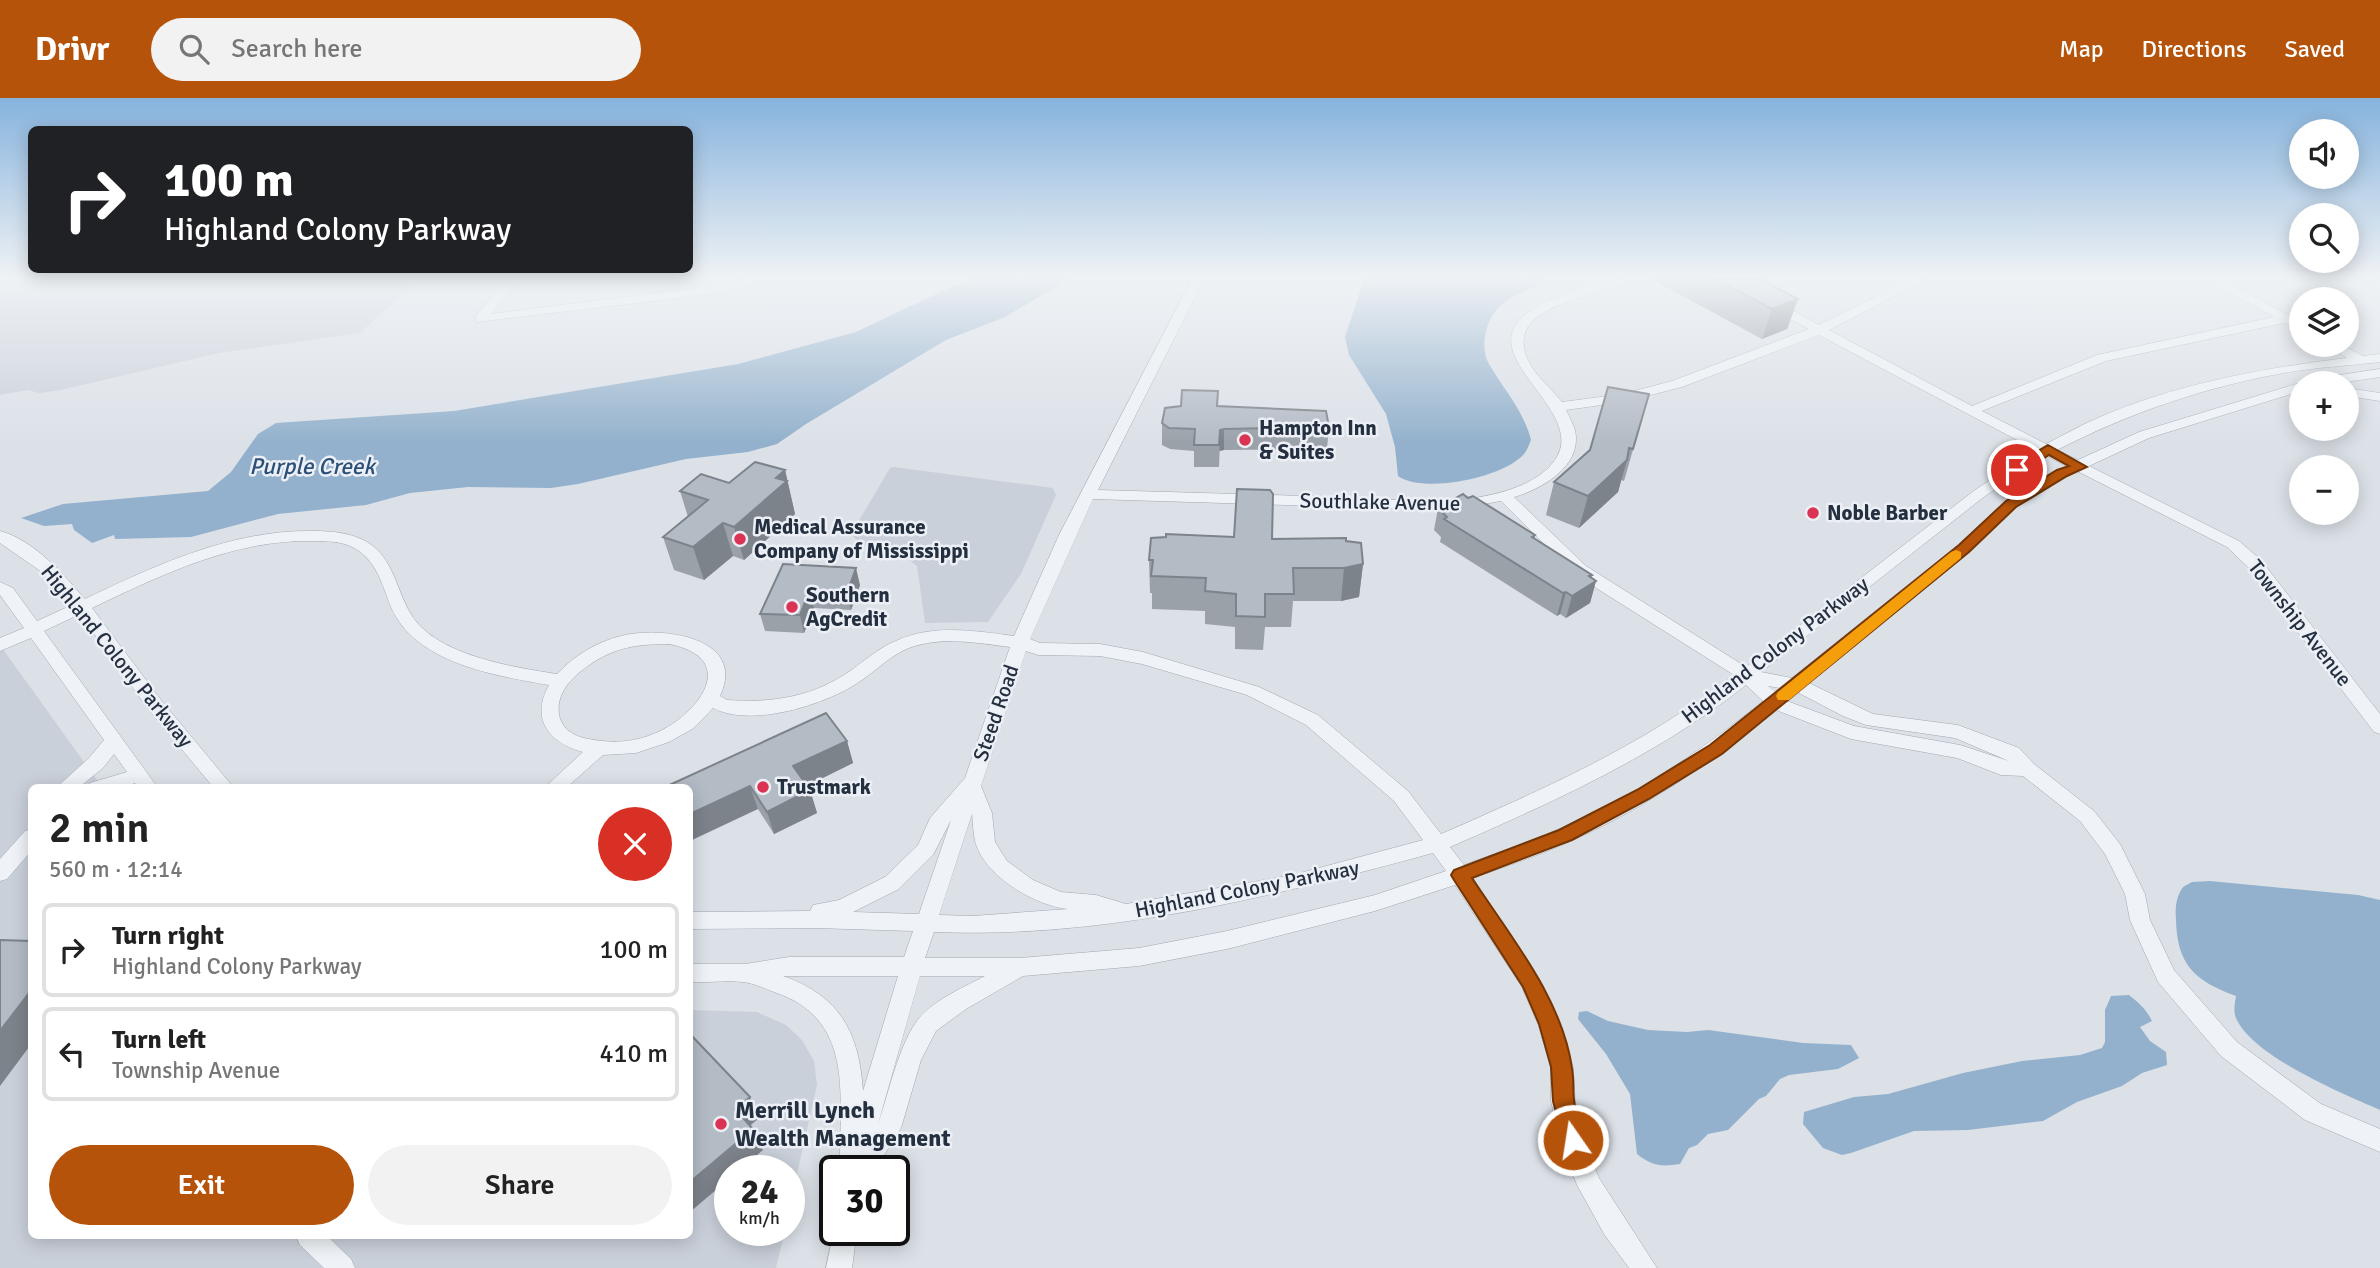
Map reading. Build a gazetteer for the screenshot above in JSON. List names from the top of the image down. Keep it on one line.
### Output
{"streets":{"street":["Southlake Avenue","Township Avenue","Highland Colony Parkway","Steed Road"]},"crossings":[["Southlake Avenue","Steed Road"],["Township Avenue","Highland Colony Parkway"],["Highland Colony Parkway","Steed Road"]],"water":["Purple Creek"],"places":["Hampton Inn & Suites","Noble Barber","Medical Assurance Company of Mississippi","Southern AgCredit","Trustmark","Merrill Lynch Wealth Management"],"page":{"header":"Drivr","search":"Search here","nav":["Map","Directions","Saved"],"map_buttons":["+","−"],"turn":["100 m","Highland Colony Parkway"],"heading":["2 min","560 m · 12:14"],"list":[{"name":"Turn right","note":"Highland Colony Parkway","value":"100 m"},{"name":"Turn left","note":"Township Avenue","value":"410 m"}],"buttons":["Exit","Share"],"speed":"24 km/h","limit":"30"}}
